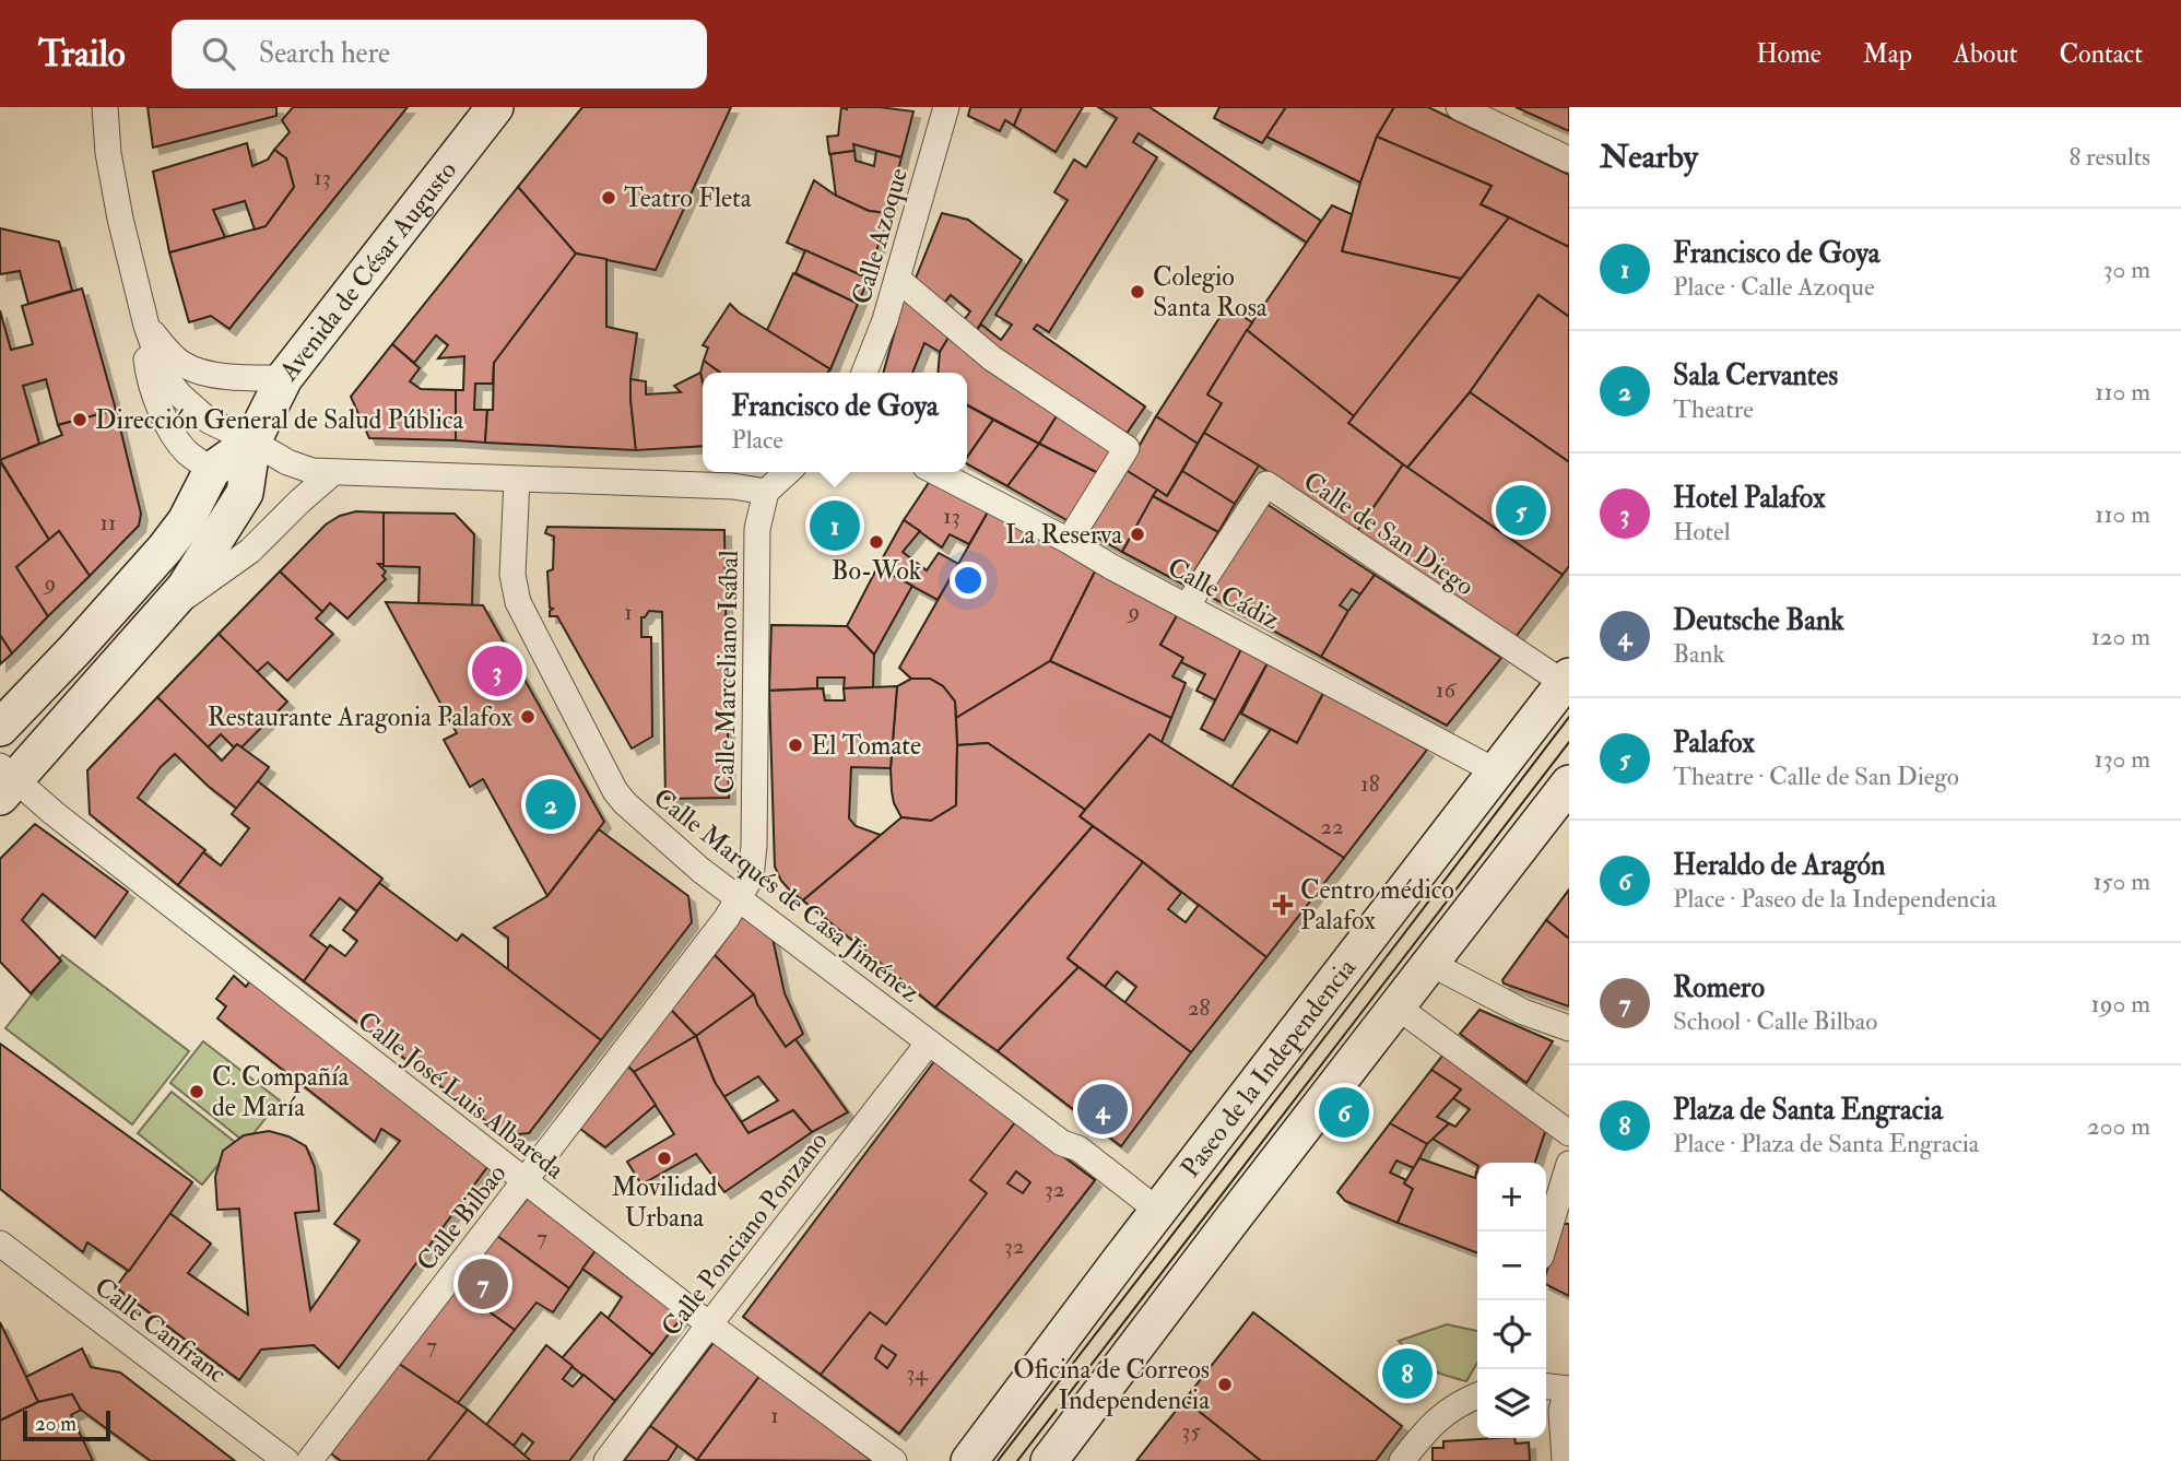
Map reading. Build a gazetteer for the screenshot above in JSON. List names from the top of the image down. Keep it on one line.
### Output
{"streets":{"street":["Calle Azoque","Avenida de César Augusto","Calle de San Diego","Calle Cádiz","Calle Marceliano Isábal","Calle Marqués de Casa Jiménez","Paseo de la Independencia","Calle José Luis Albareda","Calle Bilbao","Calle Ponciano Ponzano","Calle Canfranc"]},"crossings":[["Avenida de César Augusto","Calle José Luis Albareda"],["Calle de San Diego","Calle Cádiz"],["Calle de San Diego","Paseo de la Independencia"],["Calle Cádiz","Paseo de la Independencia"],["Calle Marceliano Isábal","Calle Marqués de Casa Jiménez"],["Calle Marceliano Isábal","Calle Bilbao"],["Calle Marqués de Casa Jiménez","Paseo de la Independencia"],["Calle Marqués de Casa Jiménez","Calle Bilbao"],["Calle Marqués de Casa Jiménez","Calle Ponciano Ponzano"],["Calle José Luis Albareda","Calle Bilbao"],["Calle José Luis Albareda","Calle Ponciano Ponzano"]],"places":{"other":["Teatro Fleta","Colegio Santa Rosa","Dirección General de Salud Pública","La Reserva","Bo-Wok","Restaurante Aragonia Palafox","El Tomate","C. Compañía de María","Movilidad Urbana","Oficina de Correos Independencia"],"health":["Centro médico Palafox"]},"house_numbers":["13","13","11","9","9","1","16","18","22","28","32","7","32","7","34","1","35"],"scale_bar":"20 m","page":{"header":"Trailo","search":"Search here","nav":["Home","Map","About","Contact"],"heading":["Nearby","8 results"],"list":[{"mark":"1","name":"Francisco de Goya","note":"Place · Calle Azoque","value":"30 m"},{"mark":"2","name":"Sala Cervantes","note":"Theatre","value":"110 m"},{"mark":"3","name":"Hotel Palafox","note":"Hotel","value":"110 m"},{"mark":"4","name":"Deutsche Bank","note":"Bank","value":"120 m"},{"mark":"5","name":"Palafox","note":"Theatre · Calle de San Diego","value":"130 m"},{"mark":"6","name":"Heraldo de Aragón","note":"Place · Paseo de la Independencia","value":"150 m"},{"mark":"7","name":"Romero","note":"School · Calle Bilbao","value":"190 m"},{"mark":"8","name":"Plaza de Santa Engracia","note":"Place · Plaza de Santa Engracia","value":"200 m"}],"popup":["Francisco de Goya","Place"],"pins":["5","1","3","2","4","6","7","8"],"map_buttons":["+","−"],"scale":"20 m"}}
